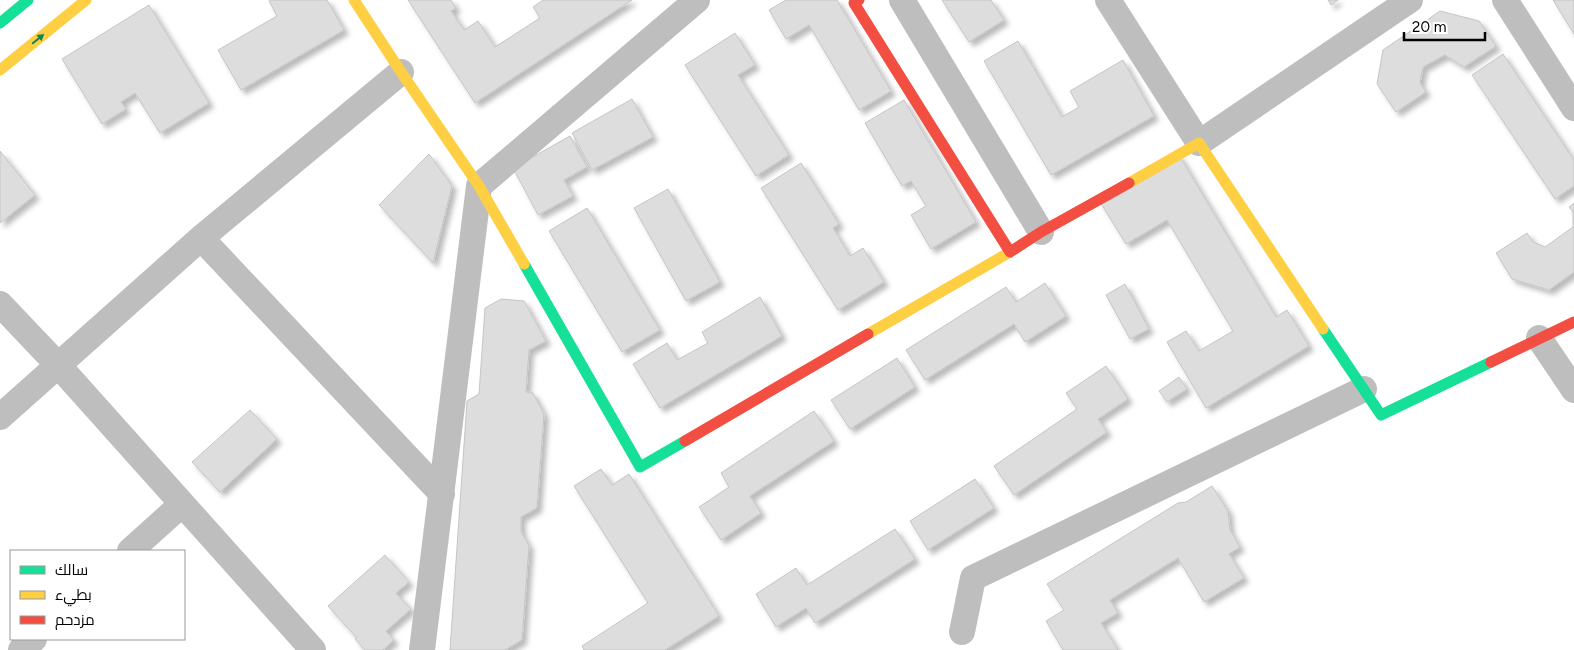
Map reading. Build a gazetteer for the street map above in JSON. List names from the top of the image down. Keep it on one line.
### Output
{"legend":["سالك","بطيء","مزدحم"],"scale_bar":"20 m"}
